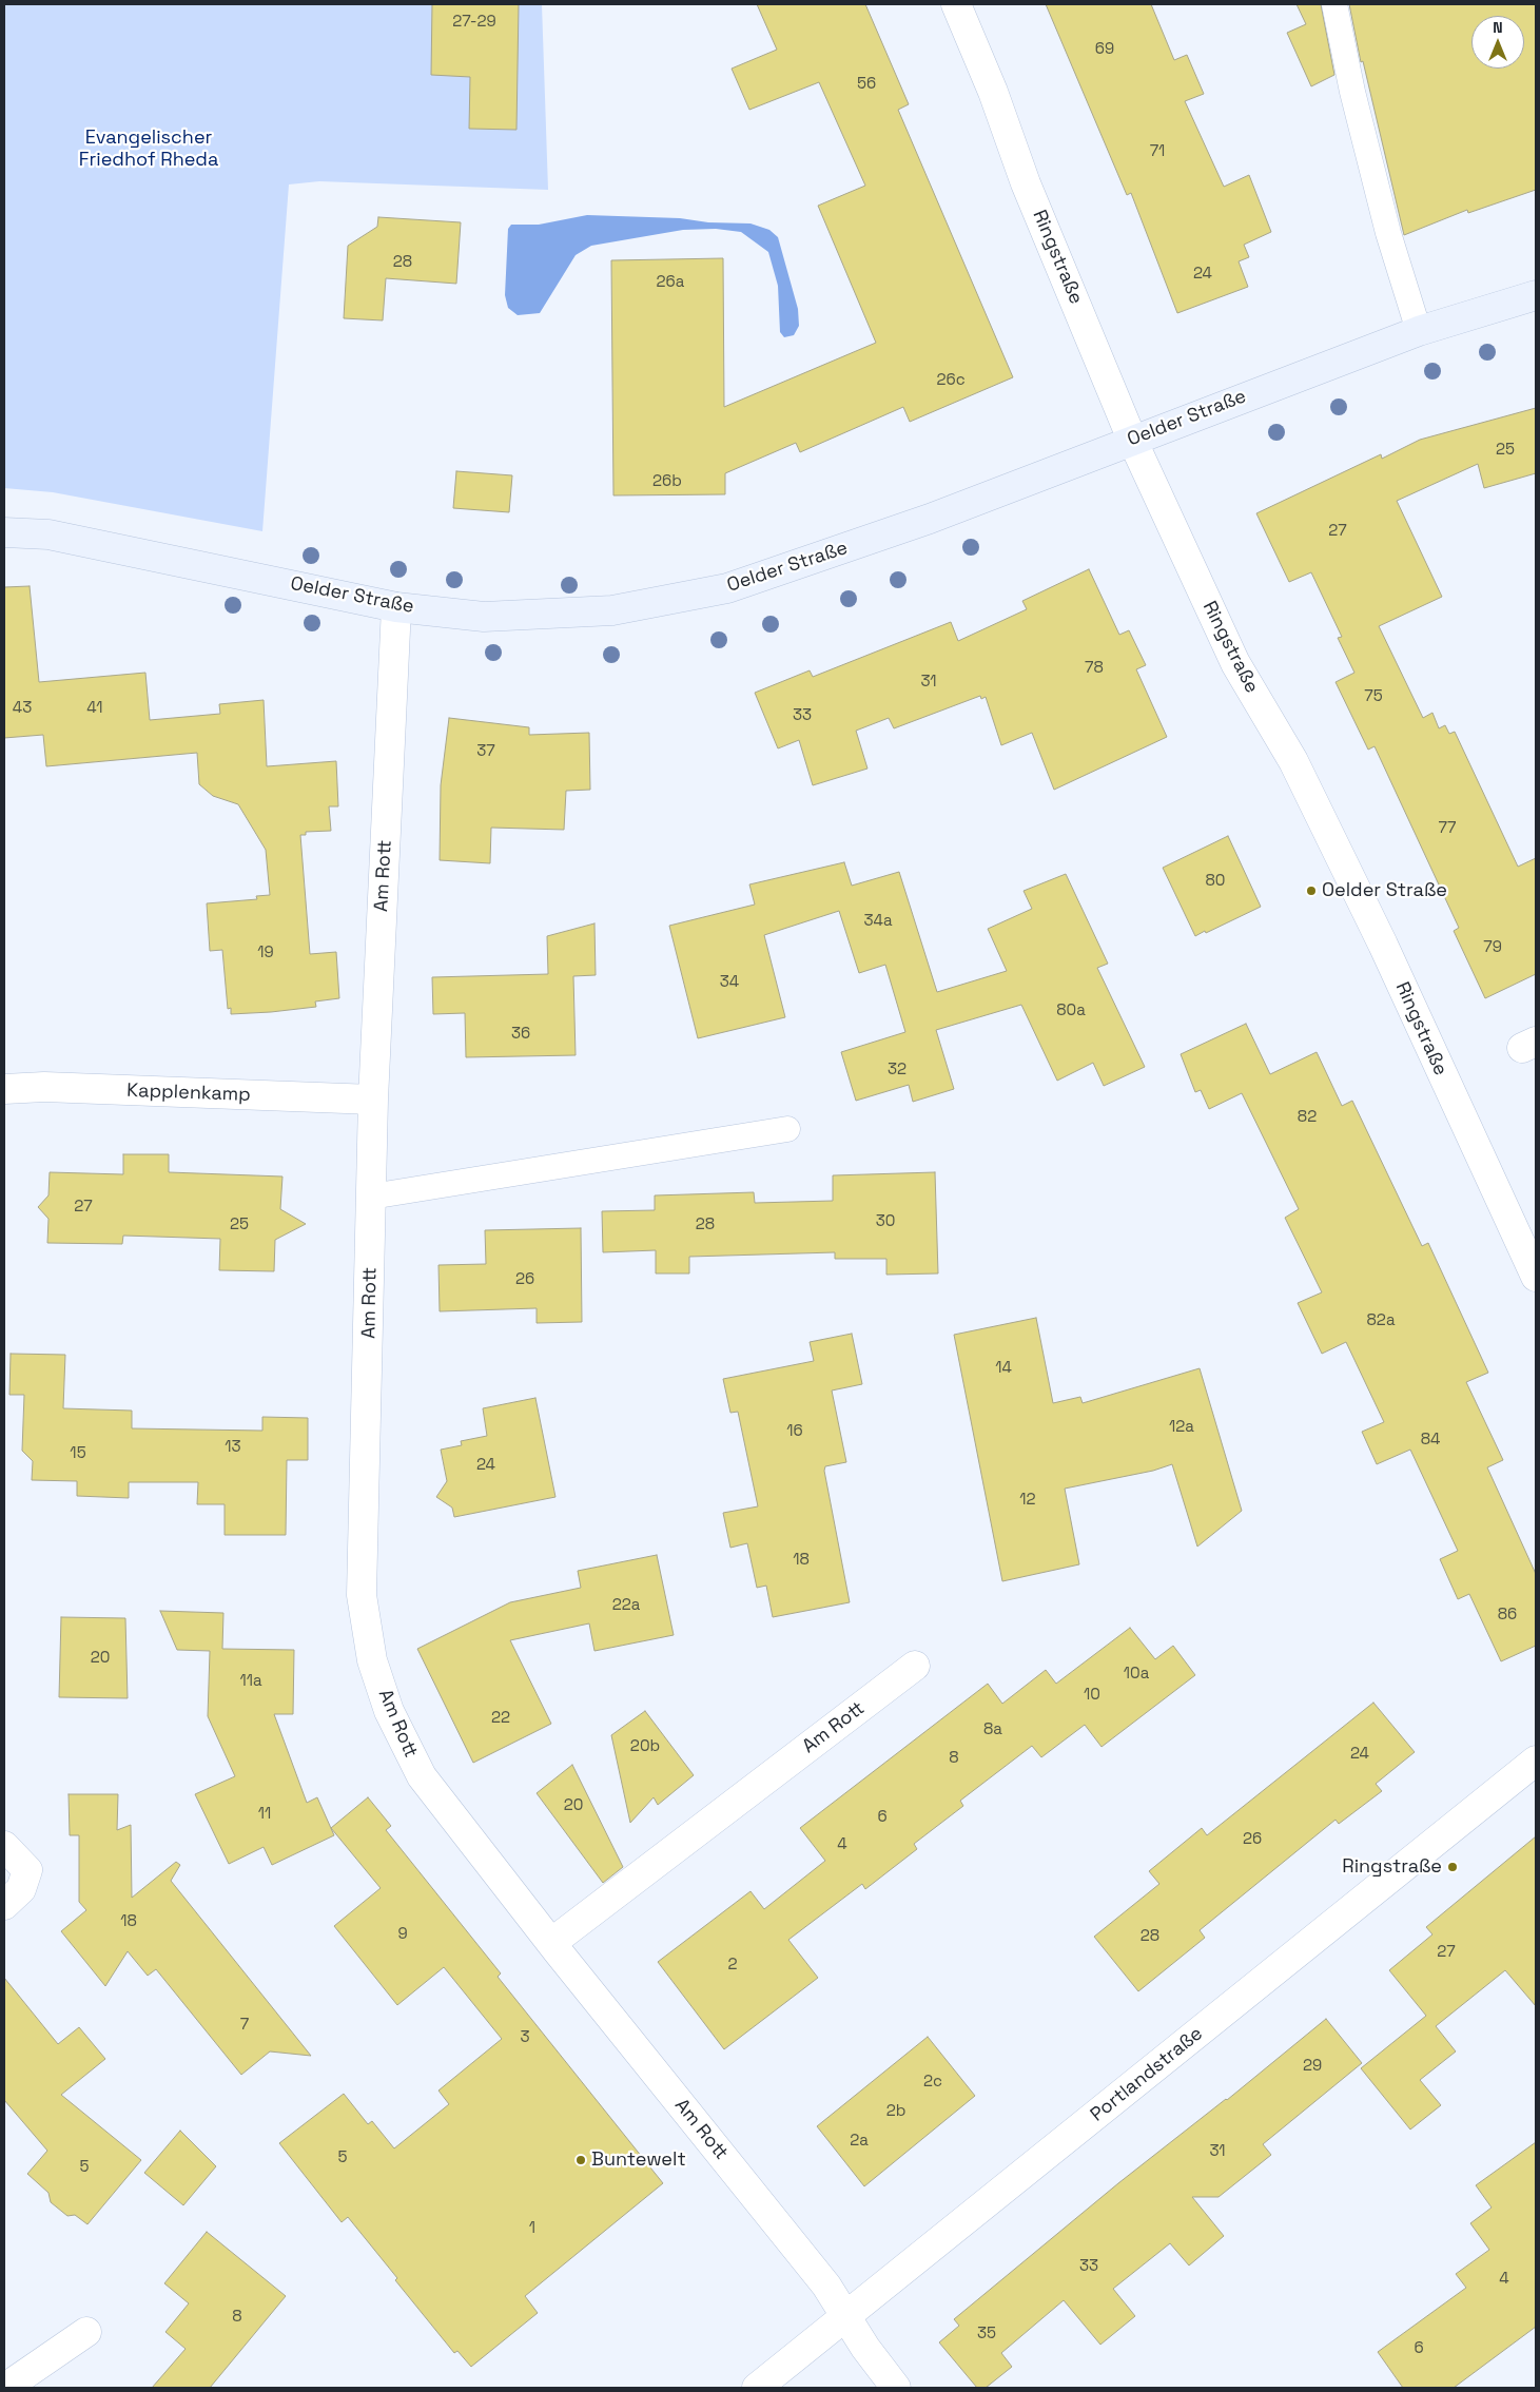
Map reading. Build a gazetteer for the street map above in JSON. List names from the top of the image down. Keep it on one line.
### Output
{"streets":{"street":["Ringstraße","Oelder Straße","Am Rott","Kapplenkamp","Portlandstraße"]},"crossings":[["Ringstraße","Oelder Straße"],["Oelder Straße","Am Rott"],["Am Rott","Kapplenkamp"],["Am Rott","Portlandstraße"]],"parks":["Evangelischer Friedhof Rheda"],"places":["Oelder Straße","Ringstraße","Buntewelt"],"house_numbers":["27-29","69","56","71","28","24","26a","26c","25","26b","27","78","31","75","43","41","33","37","77","80","34a","79","19","34","80a","36","32","82","27","30","25","28","26","82a","14","12a","16","84","13","15","24","12","18","22a","86","20","10a","11a","10","22","8a","20b","24","8","20","11","6","26","4","18","9","28","27","2","7","3","29","2c","2b","2a","31","5","5","1","33","4","8","35","6"],"north":"top"}
